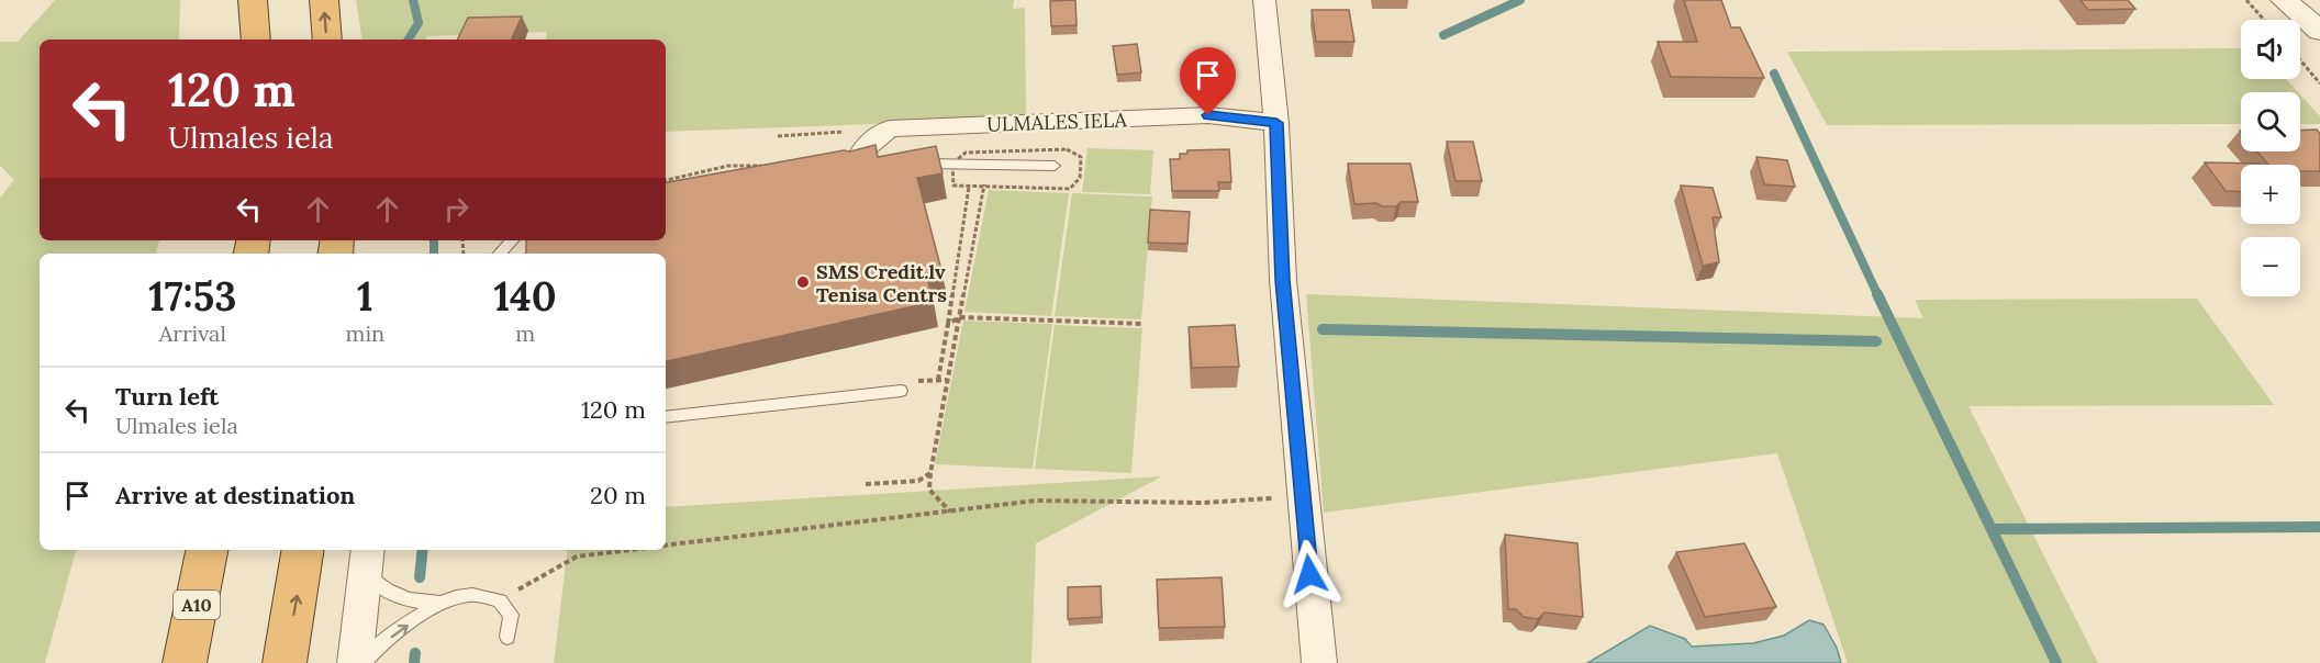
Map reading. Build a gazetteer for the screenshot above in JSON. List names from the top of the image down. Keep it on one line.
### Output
{"streets":{"highway":["A10"],"street":["ULMALES IELA"]},"places":["SMS Credit.lv Tenisa Centrs"],"page":{"map_buttons":["+","−"],"turn":["120 m","Ulmales iela"],"eta":["17:53","Arrival","1","min","140","m"],"list":[{"name":"Turn left","note":"Ulmales iela","value":"120 m"},{"name":"Arrive at destination","value":"20 m"}]}}
